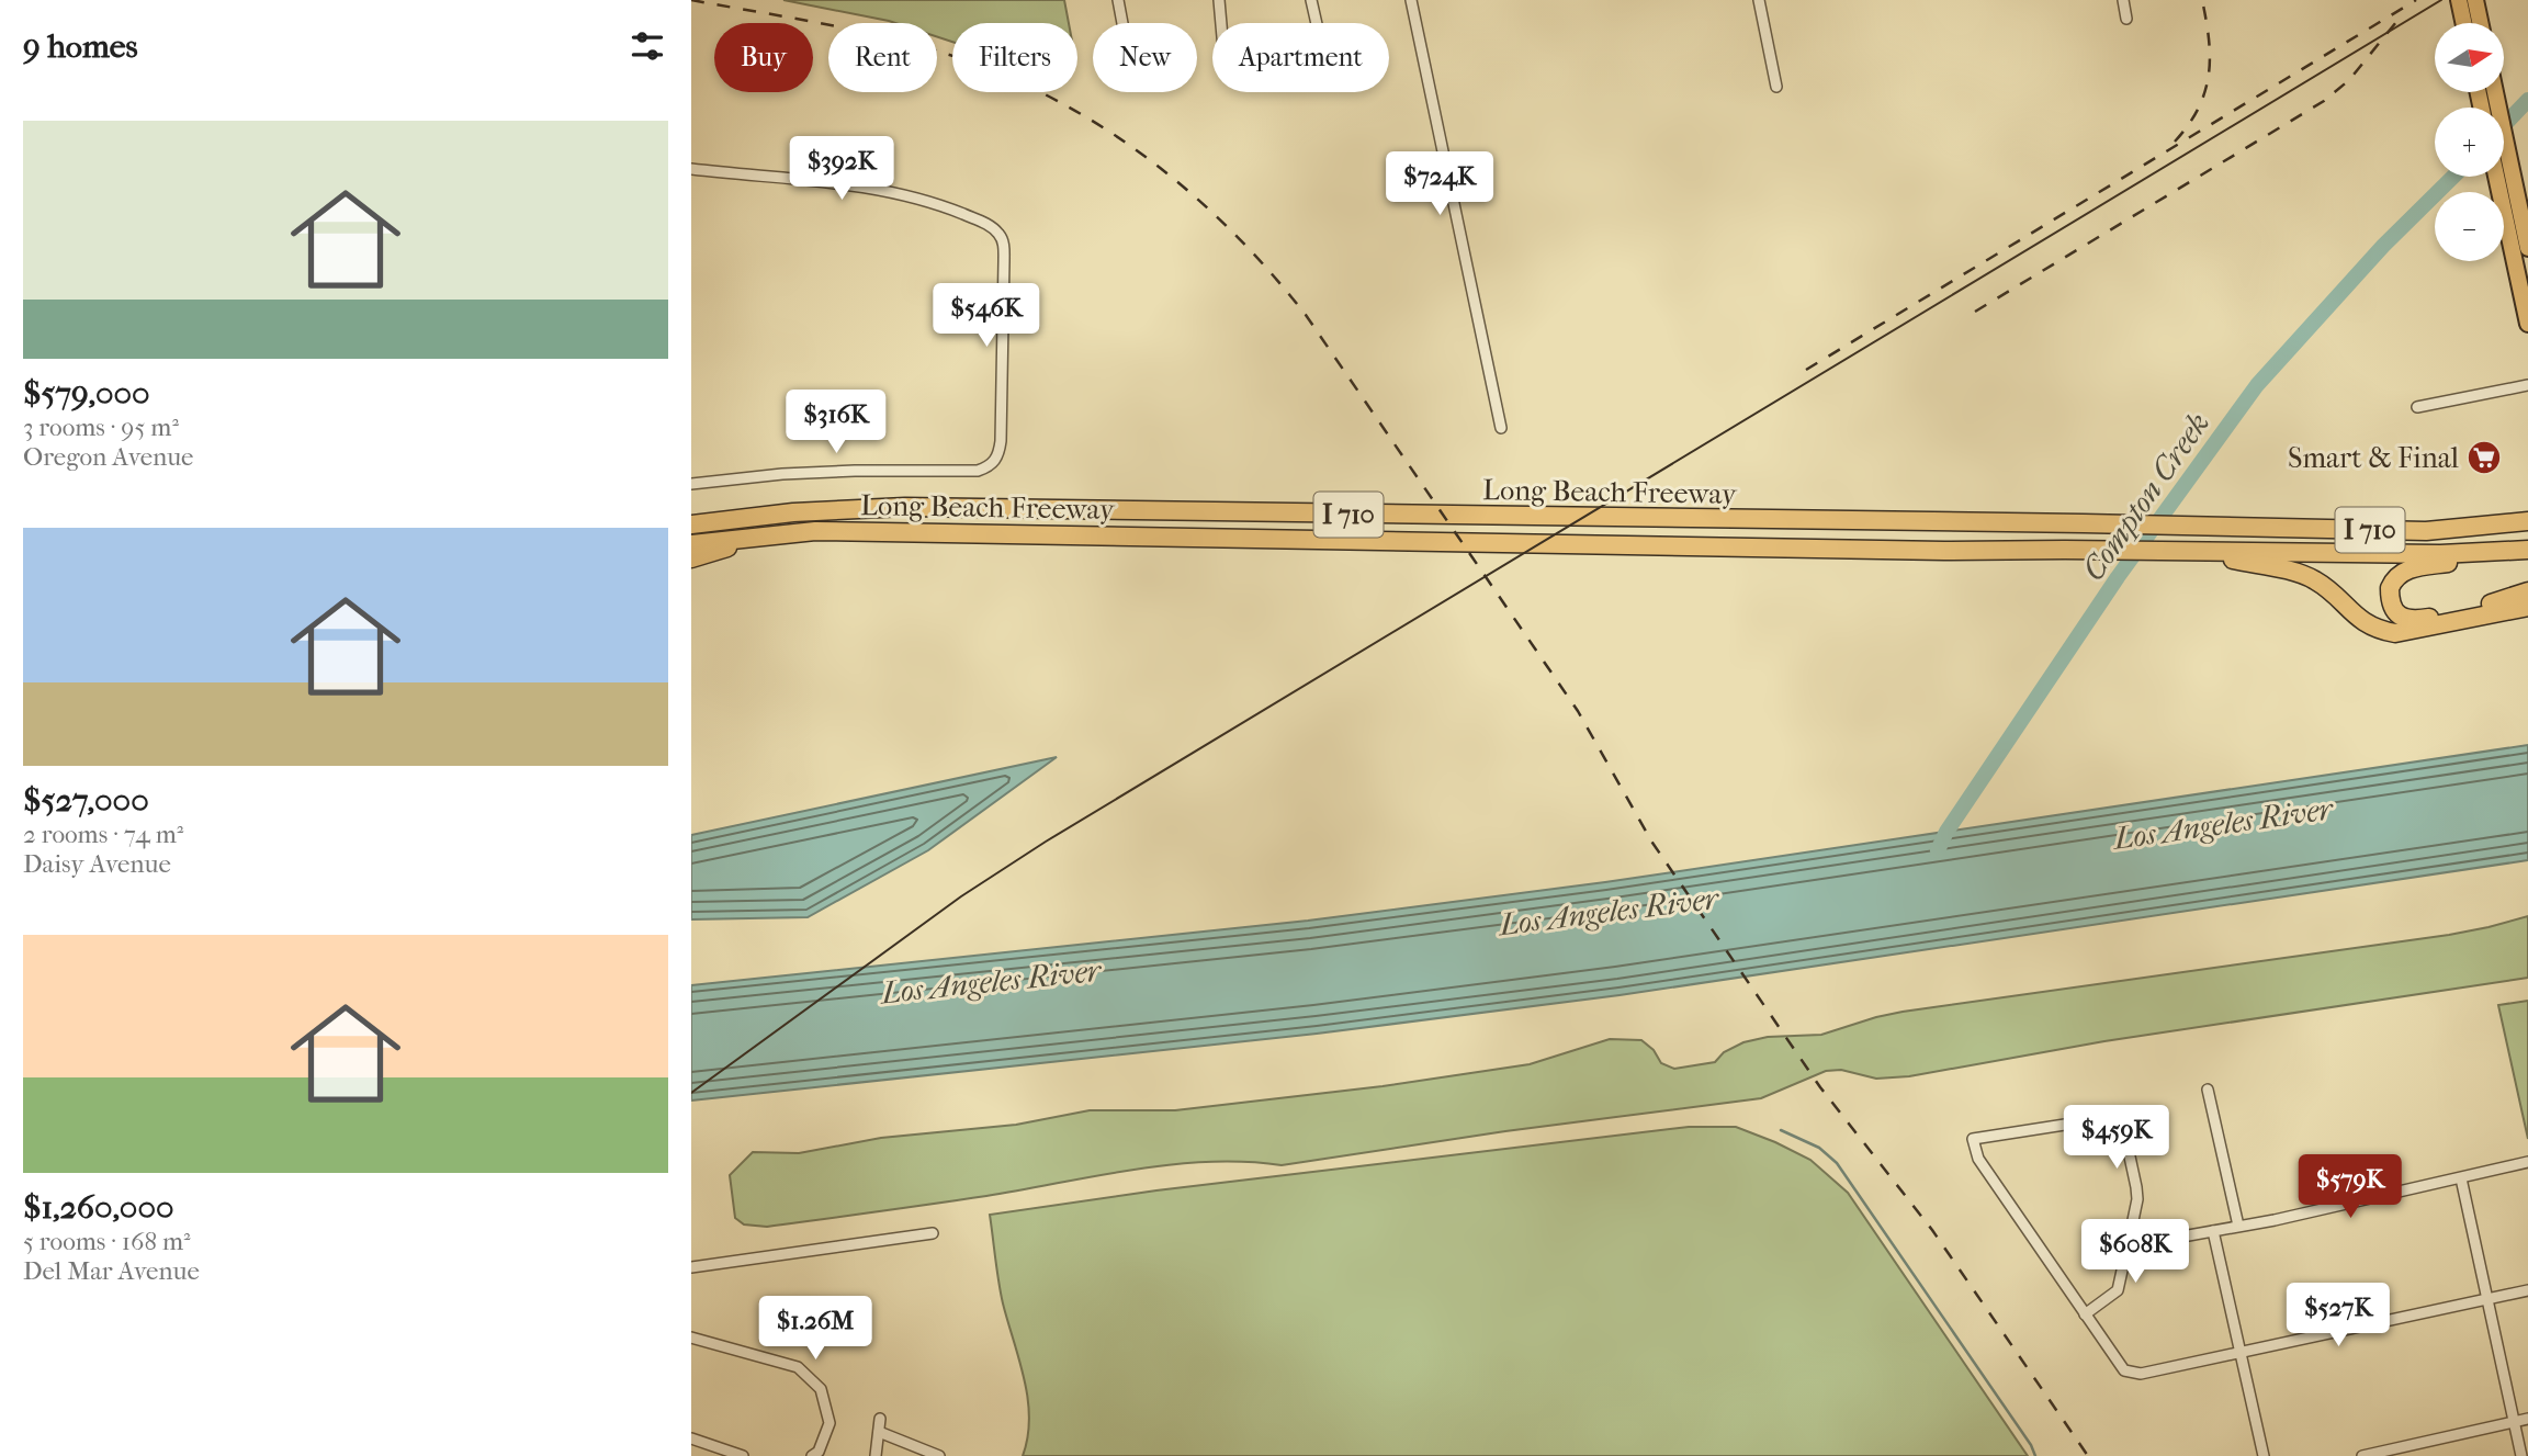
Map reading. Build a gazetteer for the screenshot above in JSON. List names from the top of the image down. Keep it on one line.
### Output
{"streets":{"highway":["Long Beach Freeway","I 710"]},"water":["Compton Creek","Los Angeles River"],"places":{"supermarket":["Smart & Final"]},"north":"right","page":{"heading":"9 homes","map_buttons":["+","−"],"chip":["Buy","Rent","Filters","New","Apartment"],"list":[{"name":"$579,000","note":"3 rooms · 95 m² · Oregon Avenue"},{"name":"$527,000","note":"2 rooms · 74 m² · Daisy Avenue"},{"name":"$1,260,000","note":"5 rooms · 168 m² · Del Mar Avenue"}],"price":["$392K","$724K","$546K","$316K","$459K","$579K","$608K","$527K","$1.26M"]}}
